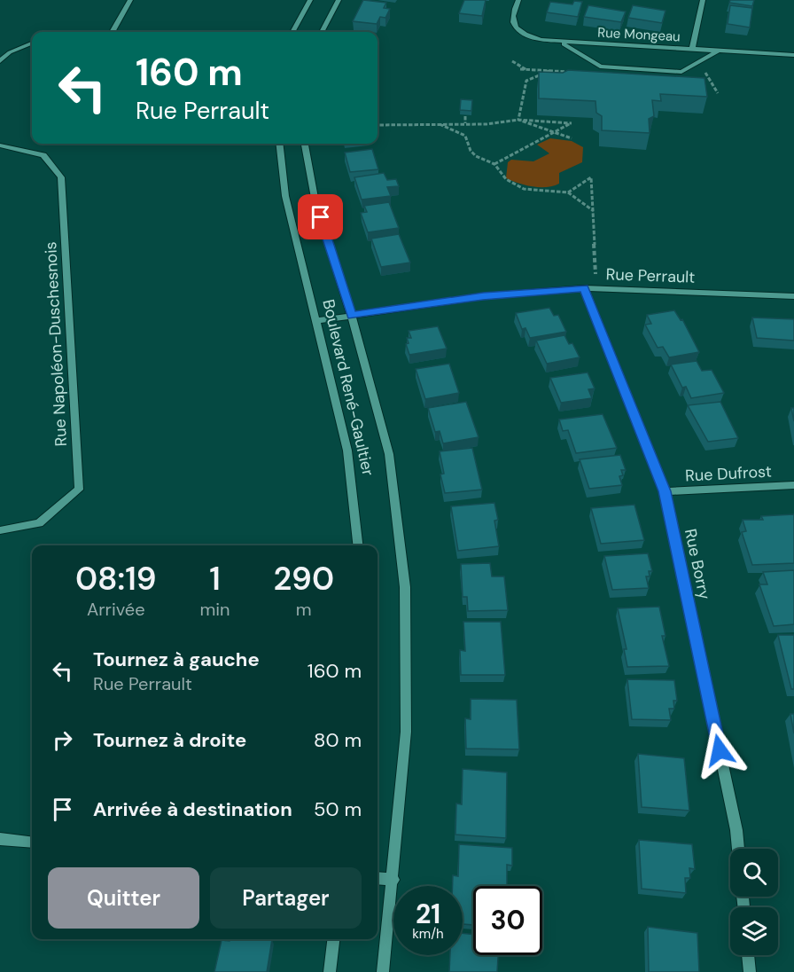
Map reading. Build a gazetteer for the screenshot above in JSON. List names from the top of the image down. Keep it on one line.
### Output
{"streets":{"street":["Rue Mongeau","Rue Perrault","Rue Napoléon-Duschesnois","Boulevard René-Gaultier","Rue Dufrost","Rue Borry"]},"crossings":[["Rue Perrault","Boulevard René-Gaultier"],["Rue Perrault","Rue Borry"],["Rue Dufrost","Rue Borry"]],"page":{"turn":["160 m","Rue Perrault"],"eta":["08:19","Arrivée","1","min","290","m"],"list":[{"name":"Tournez à gauche","note":"Rue Perrault","value":"160 m"},{"name":"Tournez à droite","value":"80 m"},{"name":"Arrivée à destination","value":"50 m"}],"buttons":["Quitter","Partager"],"speed":"21 km/h","limit":"30"}}
